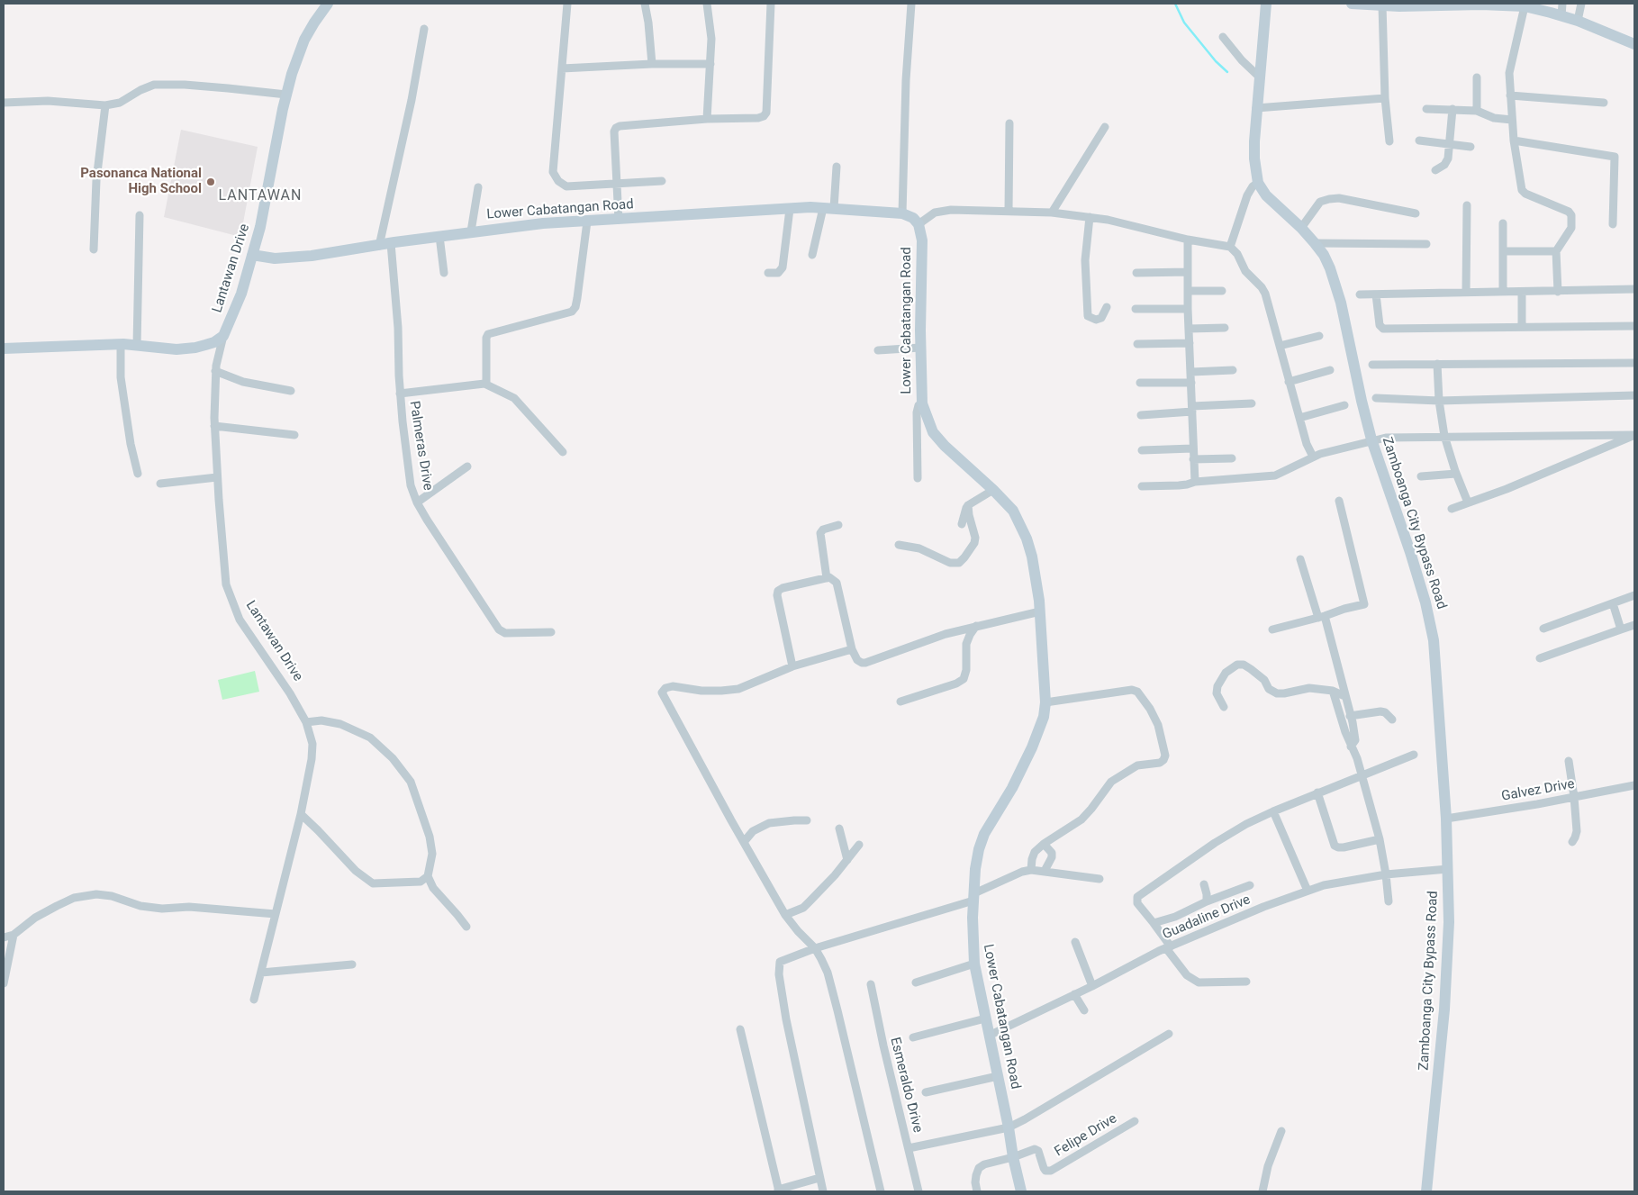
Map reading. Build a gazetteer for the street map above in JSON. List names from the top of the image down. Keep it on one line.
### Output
{"streets":{"street":["Lower Cabatangan Road","Lantawan Drive","Palmeras Drive","Zamboanga City Bypass Road","Galvez Drive","Guadaline Drive","Esmeraldo Drive","Felipe Drive"]},"crossings":[["Lower Cabatangan Road","Lantawan Drive"],["Lower Cabatangan Road","Palmeras Drive"],["Lower Cabatangan Road","Guadaline Drive"],["Lower Cabatangan Road","Felipe Drive"],["Zamboanga City Bypass Road","Galvez Drive"],["Zamboanga City Bypass Road","Guadaline Drive"]],"districts":["LANTAWAN"],"places":["Pasonanca National High School"]}
